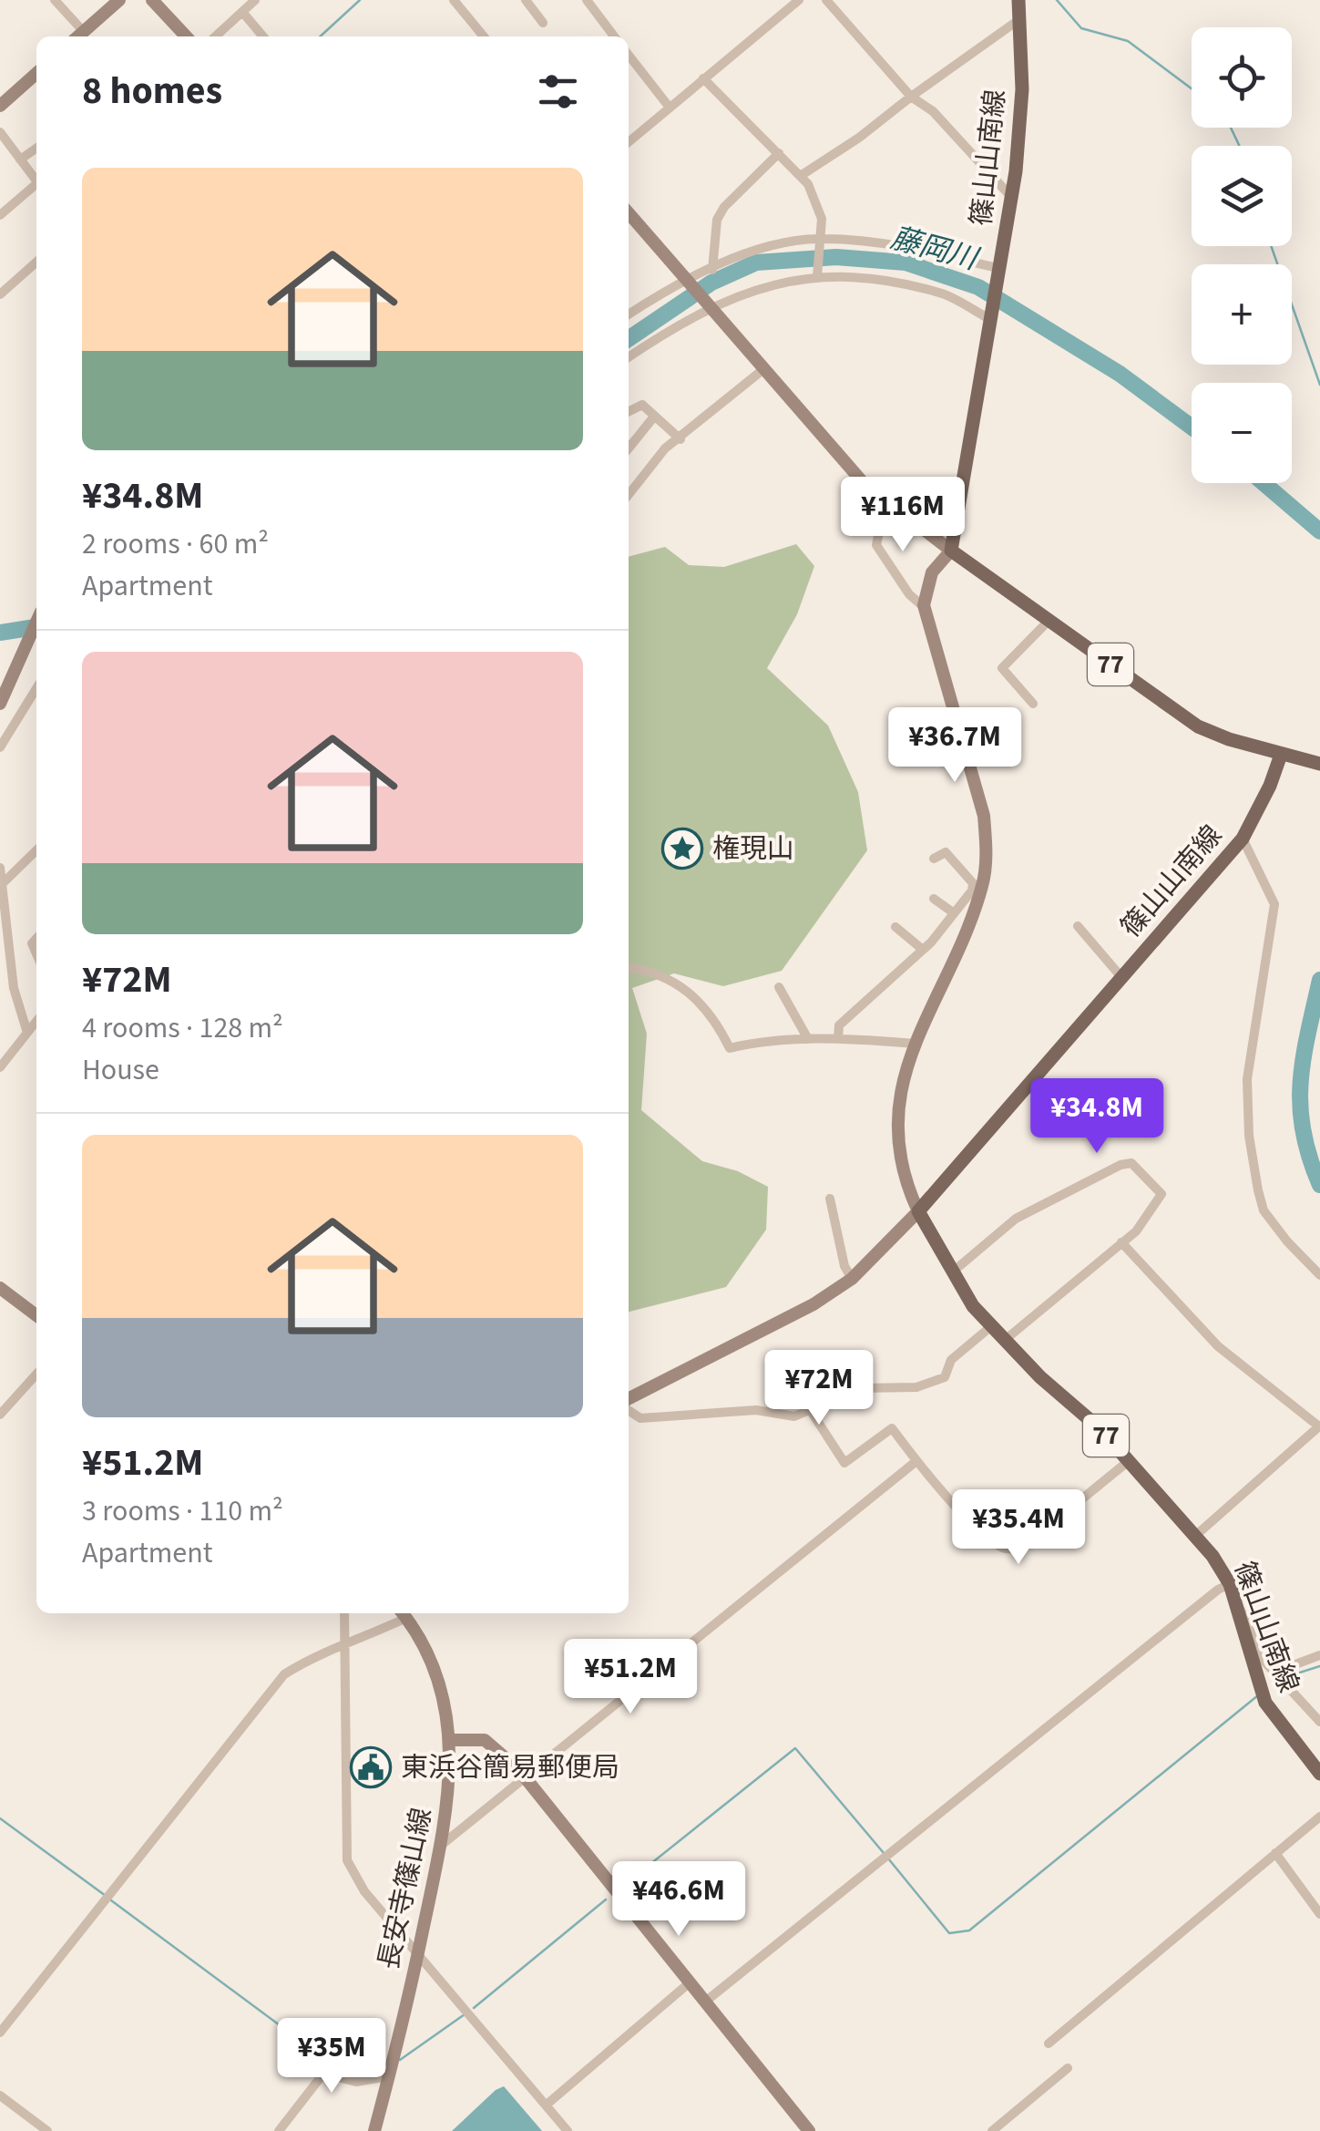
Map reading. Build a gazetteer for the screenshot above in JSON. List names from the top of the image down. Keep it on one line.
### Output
{"streets":{"main road":["篠山山南線","77"],"street":["長安寺篠山線"]},"crossings":[["篠山山南線","77"]],"water":["藤岡川"],"places":{"place":["権現山"],"public building":["東浜谷簡易郵便局"]},"page":{"map_buttons":["+","−"],"heading":"8 homes","list":[{"name":"¥34.8M","note":"2 rooms · 60 m² · Apartment"},{"name":"¥72M","note":"4 rooms · 128 m² · House"},{"name":"¥51.2M","note":"3 rooms · 110 m² · Apartment"}],"price":["¥116M","¥36.7M","¥34.8M","¥72M","¥35.4M","¥51.2M","¥46.6M","¥35M"]}}
